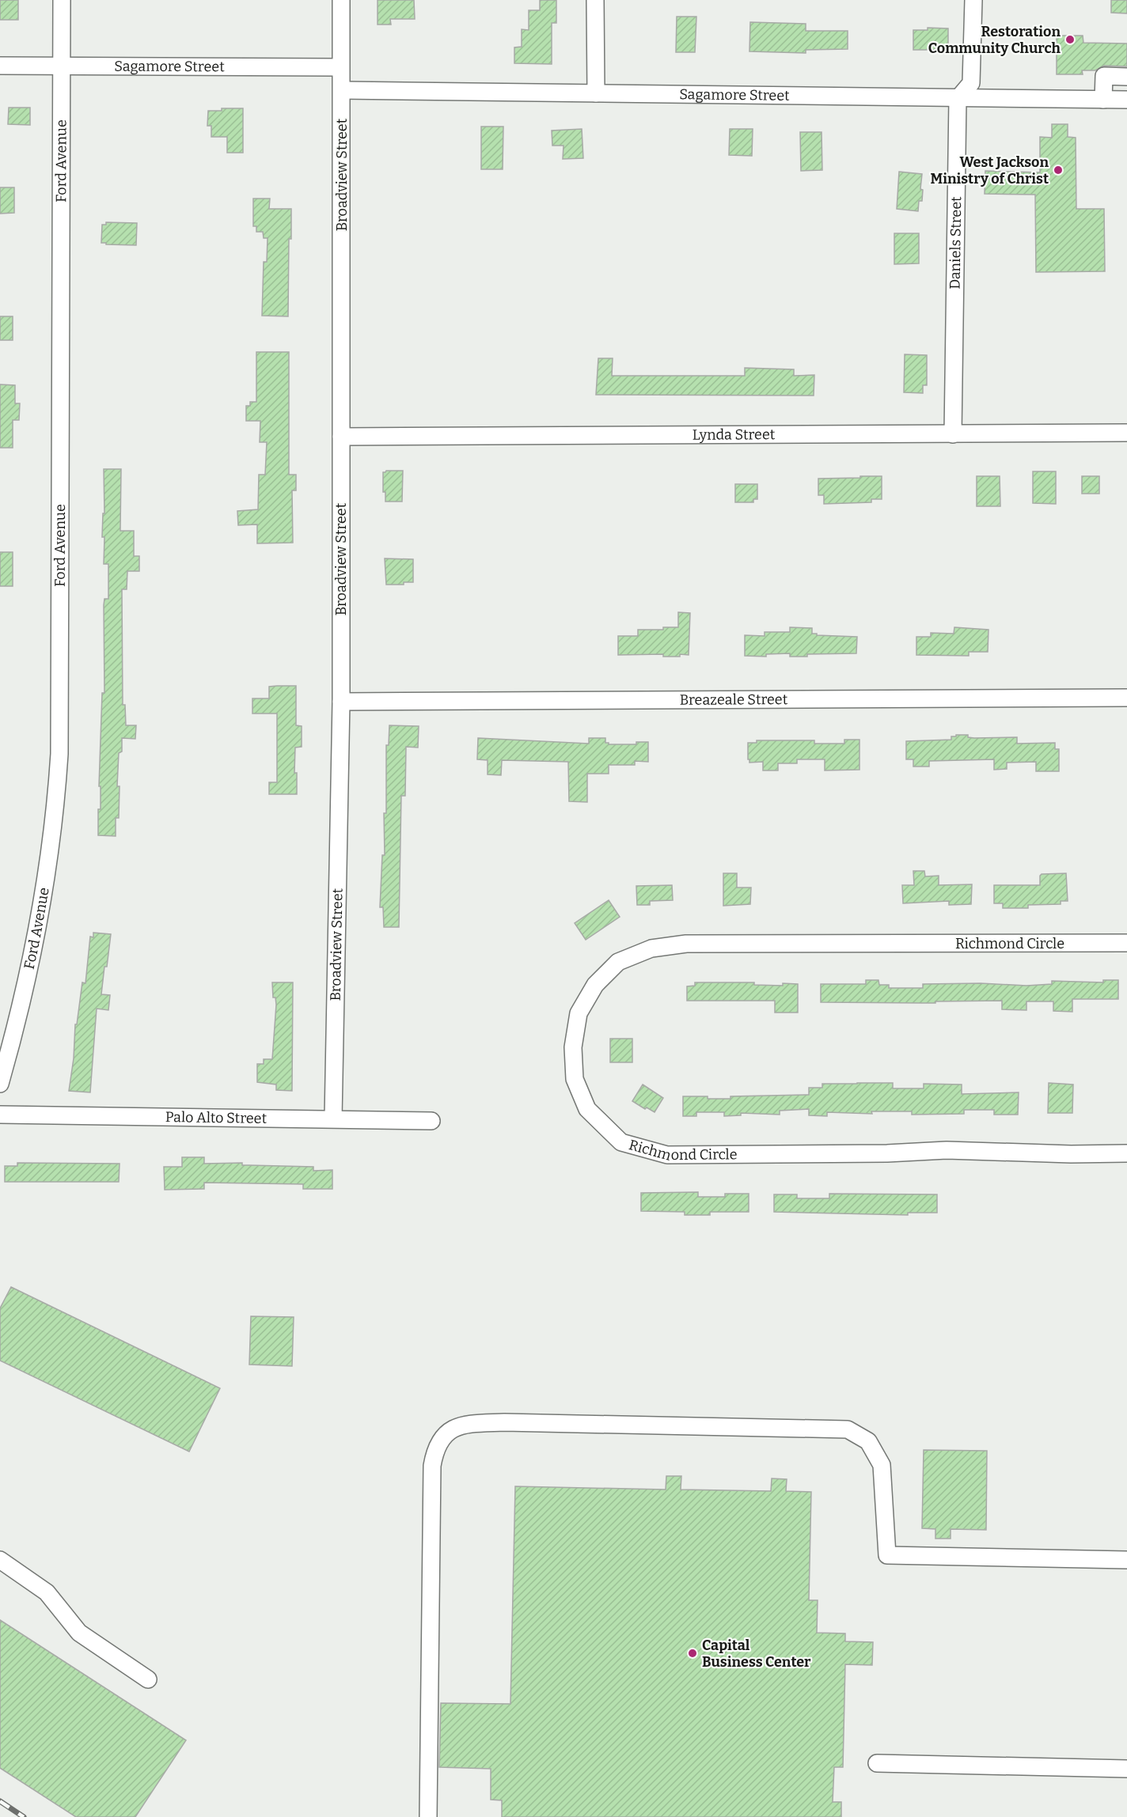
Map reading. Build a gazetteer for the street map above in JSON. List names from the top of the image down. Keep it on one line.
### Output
{"streets":{"street":["Sagamore Street","Ford Avenue","Broadview Street","Daniels Street","Lynda Street","Breazeale Street","Richmond Circle","Palo Alto Street"]},"crossings":[["Sagamore Street","Ford Avenue"],["Sagamore Street","Broadview Street"],["Sagamore Street","Daniels Street"],["Broadview Street","Lynda Street"],["Broadview Street","Breazeale Street"],["Broadview Street","Palo Alto Street"],["Daniels Street","Lynda Street"]],"places":["Restoration Community Church","West Jackson Ministry of Christ","Capital Business Center"]}
